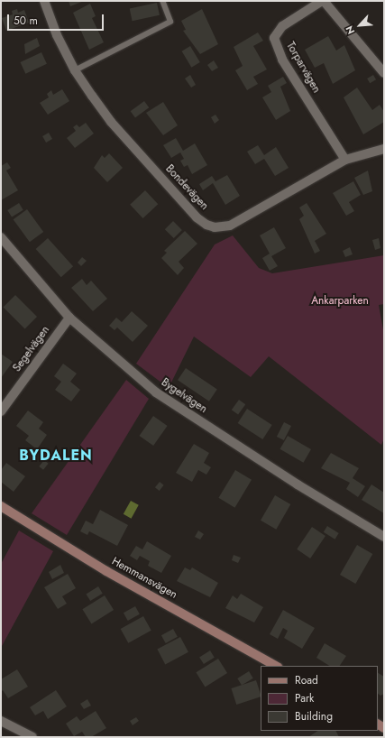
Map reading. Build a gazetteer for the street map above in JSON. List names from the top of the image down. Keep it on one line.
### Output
{"streets":{"street":["Torparvägen","Bondevägen","Segelvägen","Bygelvägen","Hemmansvägen"]},"crossings":[["Torparvägen","Bondevägen"],["Segelvägen","Bygelvägen"]],"districts":["BYDALEN"],"parks":["Ankarparken"],"legend":["Road","Park","Building"],"scale_bar":"50 m","north":"bottom left"}
